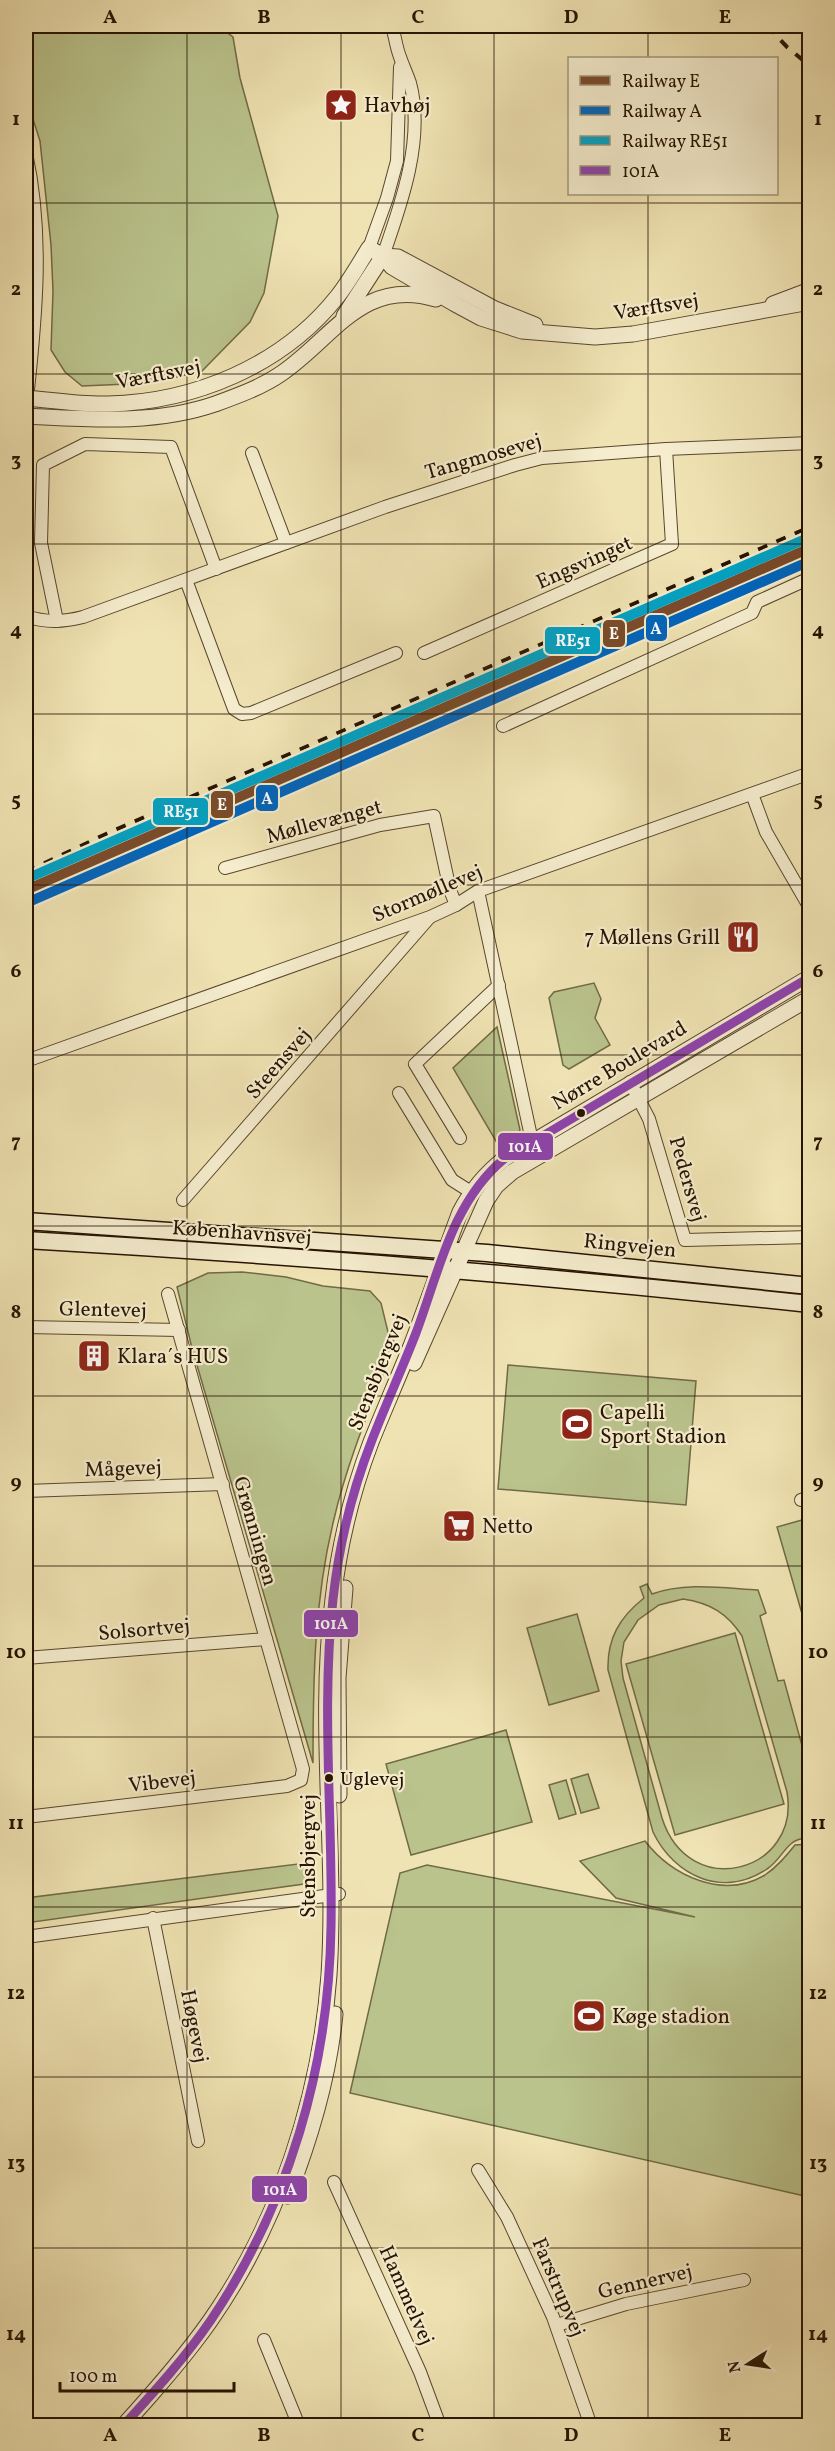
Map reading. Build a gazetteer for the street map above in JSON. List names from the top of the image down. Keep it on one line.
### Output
{"streets":{"main road":["Københavnsvej","Ringvejen"],"street":["Værftsvej","Tangmosevej","Engsvinget","Møllevænget","Stormøllevej","Steensvej","Nørre Boulevard","Pedersvej","Glentevej","Stensbjergvej","Mågevej","Grønningen","Solsortvej","Vibevej","Høgevej","Gennervej","Farstrupvej","Hammelvej"]},"crossings":[["Tangmosevej","Engsvinget"],["Møllevænget","Stormøllevej"],["Stormøllevej","Steensvej"],["Nørre Boulevard","Pedersvej"],["Nørre Boulevard","Københavnsvej"],["Nørre Boulevard","Ringvejen"],["Nørre Boulevard","Stensbjergvej"],["Københavnsvej","Ringvejen"],["Københavnsvej","Stensbjergvej"],["Ringvejen","Stensbjergvej"],["Glentevej","Grønningen"],["Mågevej","Grønningen"],["Grønningen","Solsortvej"],["Grønningen","Vibevej"],["Gennervej","Farstrupvej"]],"places":{"place":["Havhøj"],"restaurant":["7 Møllens Grill"],"building":["Klara´s HUS"],"sports":["Capelli Sport Stadion","Køge stadion"],"supermarket":["Netto"],"other":["Uglevej"]},"lines":["rail line RE51","rail line E","rail line A","transit line 101A"],"legend":["Railway E","Railway A","Railway RE51","101A"],"scale_bar":"100 m","north":"left","grid":{"columns":["A","B","C","D","E"],"rows":["1","2","3","4","5","6","7","8","9","10","11","12","13","14"]}}
